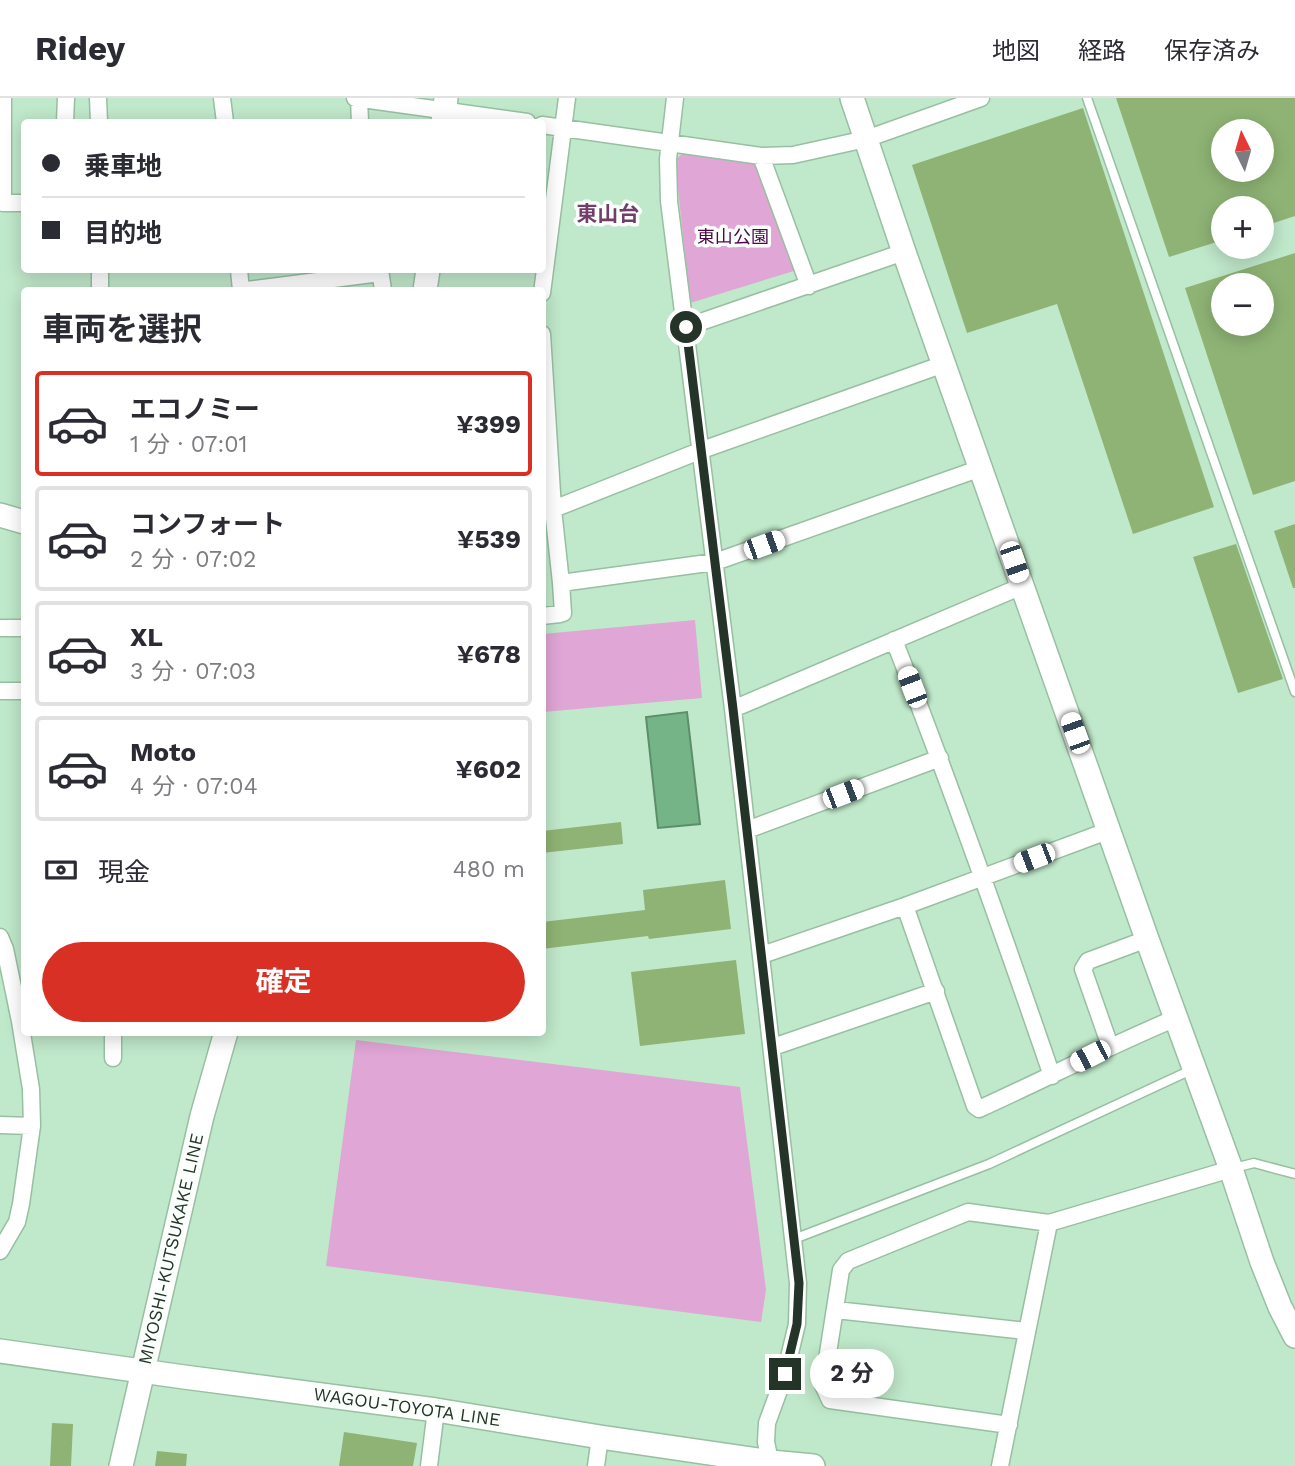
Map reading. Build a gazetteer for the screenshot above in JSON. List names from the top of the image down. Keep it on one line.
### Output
{"streets":{"street":["MIYOSHI-KUTSUKAKE LINE","WAGOU-TOYOTA LINE"]},"crossings":[["MIYOSHI-KUTSUKAKE LINE","WAGOU-TOYOTA LINE"]],"districts":["東山台"],"parks":["東山公園"],"north":"top","page":{"header":"Ridey","nav":["地図","経路","保存済み"],"map_buttons":["+","−"],"banner":["乗車地","目的地"],"heading":"車両を選択","list":[{"name":"エコノミー","note":"1 分 · 07:01","value":"¥399"},{"name":"コンフォート","note":"2 分 · 07:02","value":"¥539"},{"name":"XL","note":"3 分 · 07:03","value":"¥678"},{"name":"Moto","note":"4 分 · 07:04","value":"¥602"}],"pay":["現金","480 m"],"buttons":"確定","bubble":"2 分"}}
